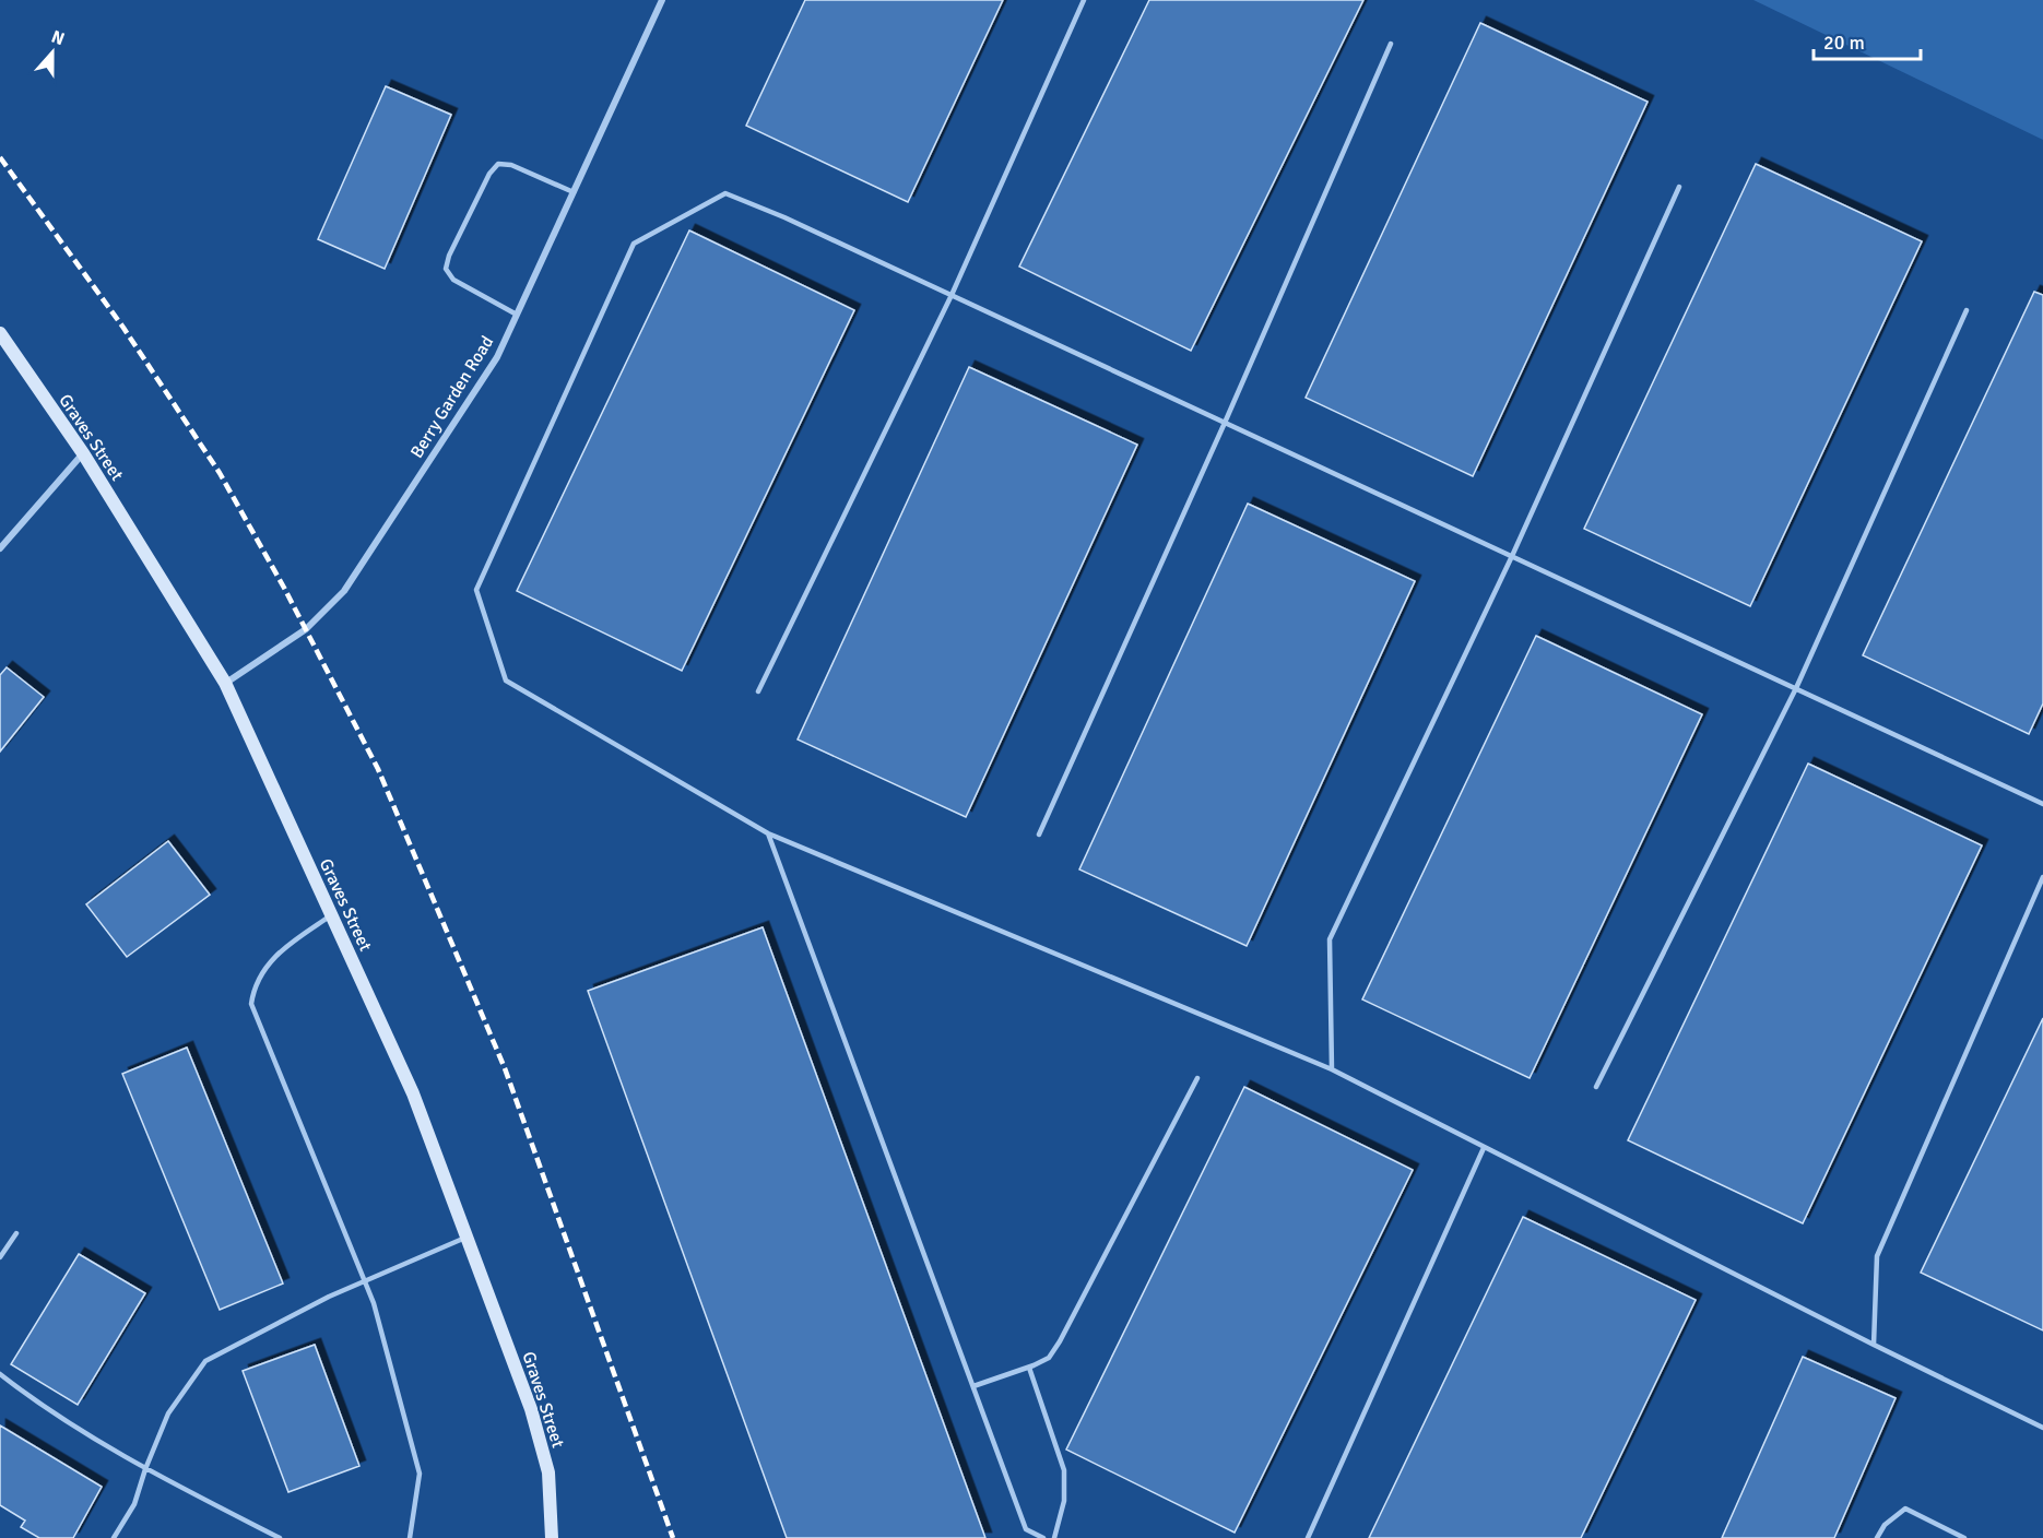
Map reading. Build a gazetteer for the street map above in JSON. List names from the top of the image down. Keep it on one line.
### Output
{"streets":{"street":["Berry Garden Road","Graves Street"]},"crossings":[["Berry Garden Road","Graves Street"]],"scale_bar":"20 m","north":"top"}
